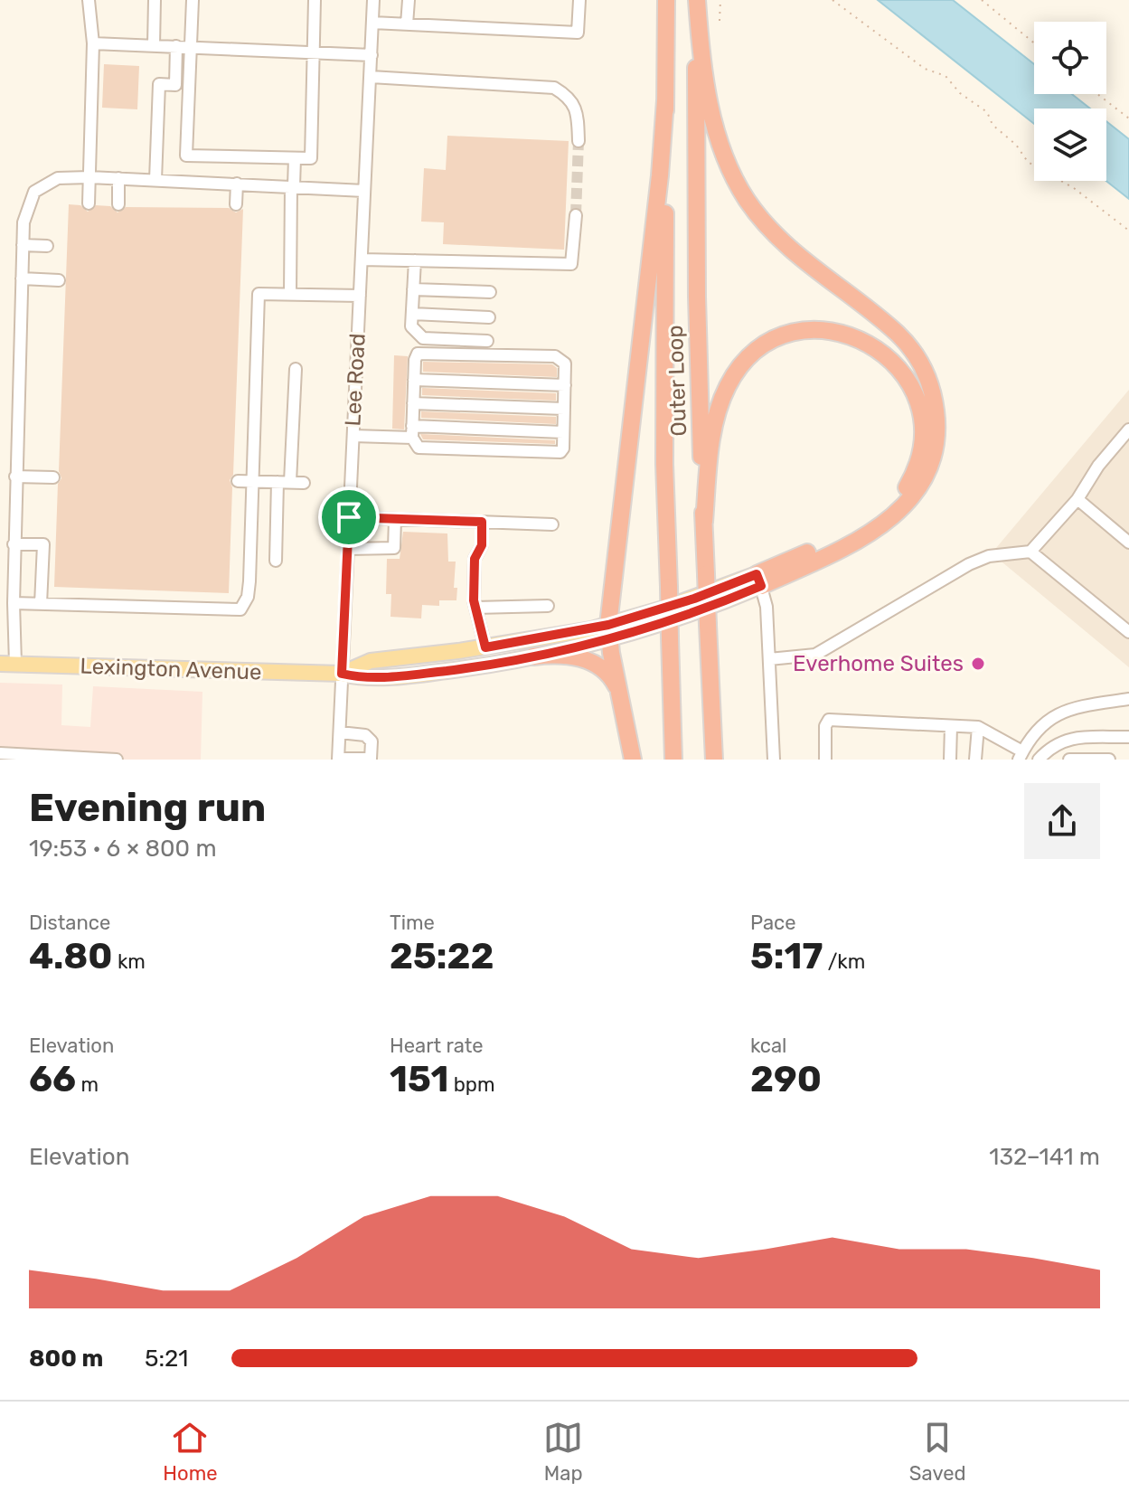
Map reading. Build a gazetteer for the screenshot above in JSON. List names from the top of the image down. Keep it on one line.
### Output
{"streets":{"highway":["Outer Loop"],"main road":["Lexington Avenue"],"street":["Lee Road"]},"crossings":[["Lee Road","Lexington Avenue"]],"places":["Everhome Suites"],"page":{"heading":["Evening run","19:53 · 6 × 800 m"],"stats":[["Distance","4.80 km"],["Time","25:22"],["Pace","5:17 /km"],["Elevation","66 m"],["Heart rate","151 bpm"],["kcal","290"]],"chart":["Elevation","132–141 m"],"list":[{"name":"800 m","note":"5:21"}],"tabs":["Home","Map","Saved"]}}
